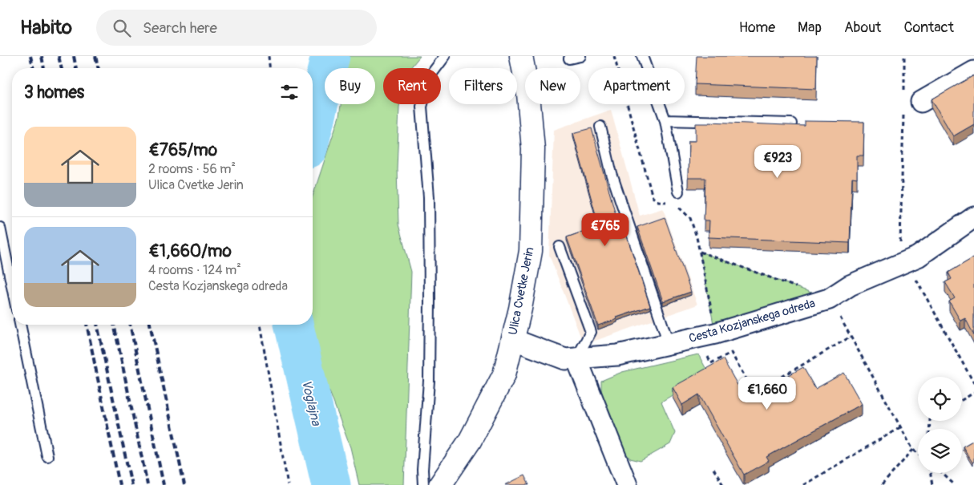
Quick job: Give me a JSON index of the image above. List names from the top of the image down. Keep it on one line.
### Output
{"streets":{"street":["Ulica Cvetke Jerin","Cesta Kozjanskega odreda"]},"crossings":[["Ulica Cvetke Jerin","Cesta Kozjanskega odreda"]],"water":["Voglajna"],"page":{"header":"Habito","search":"Search here","nav":["Home","Map","About","Contact"],"chip":["Buy","Rent","Filters","New","Apartment"],"heading":"3 homes","list":[{"name":"€765/mo","note":"2 rooms · 56 m² · Ulica Cvetke Jerin"},{"name":"€1,660/mo","note":"4 rooms · 124 m² · Cesta Kozjanskega odreda"}],"price":["€923","€765","€1,660"]}}
